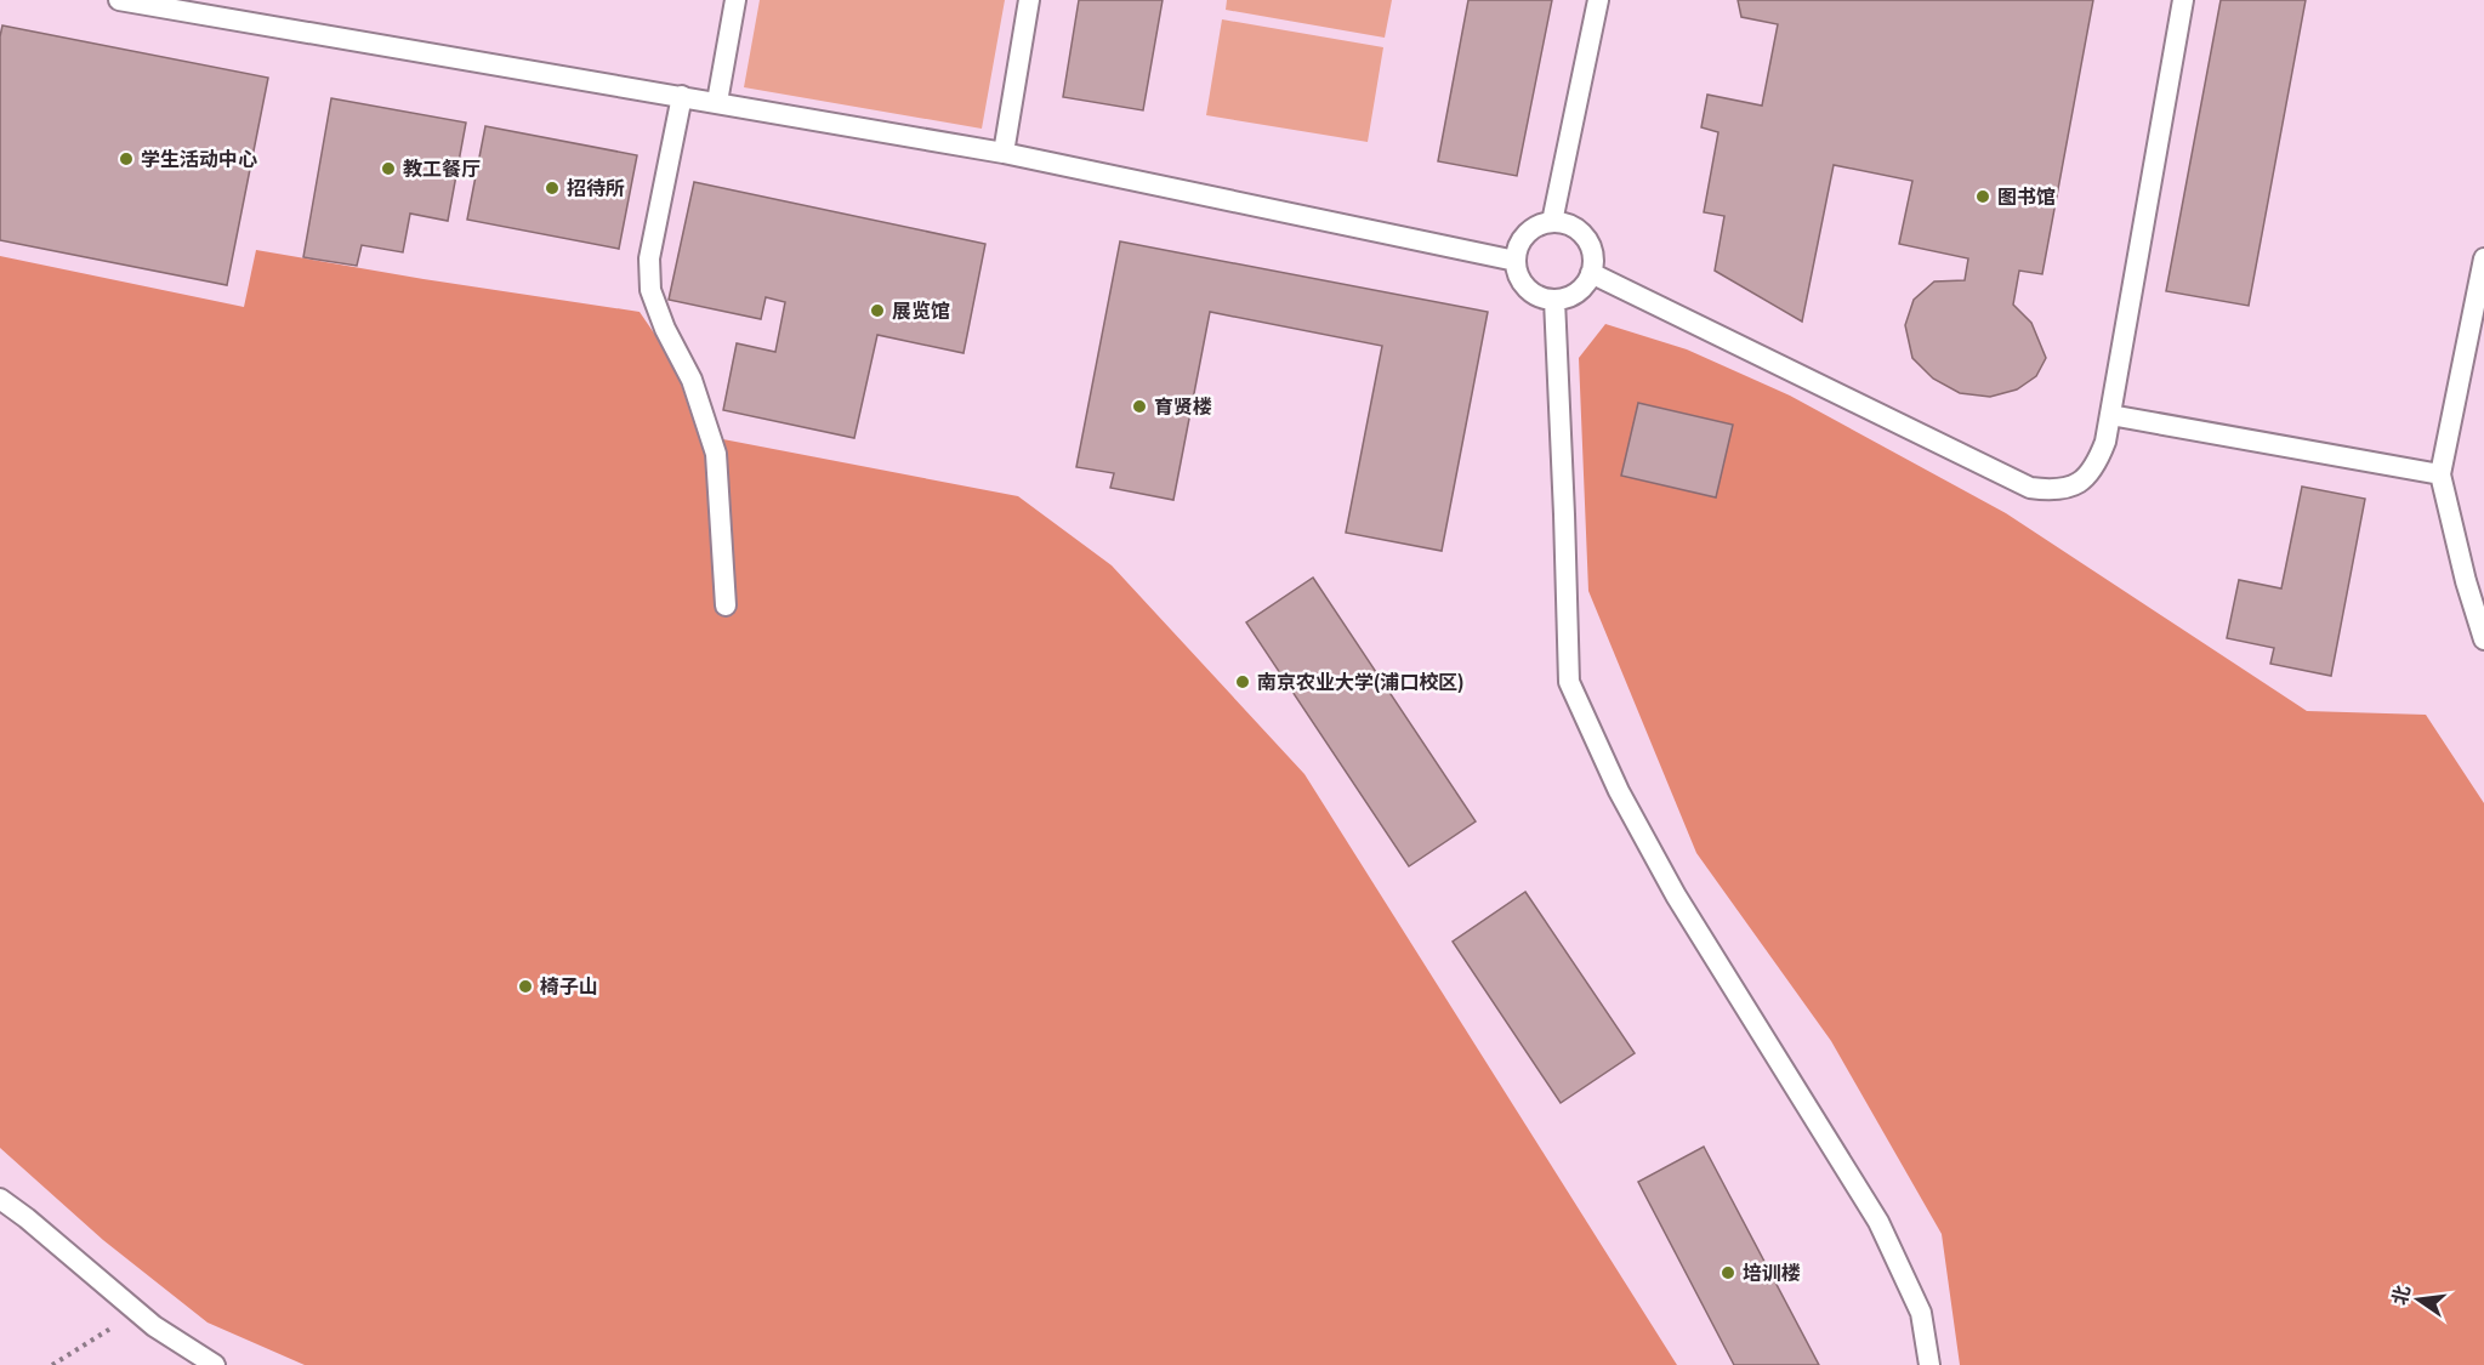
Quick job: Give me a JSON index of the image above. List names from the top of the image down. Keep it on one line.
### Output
{"places":["学生活动中心","教工餐厅","招待所","图书馆","展览馆","育贤楼","南京农业大学(浦口校区)","椅子山","培训楼"],"north":"left"}
